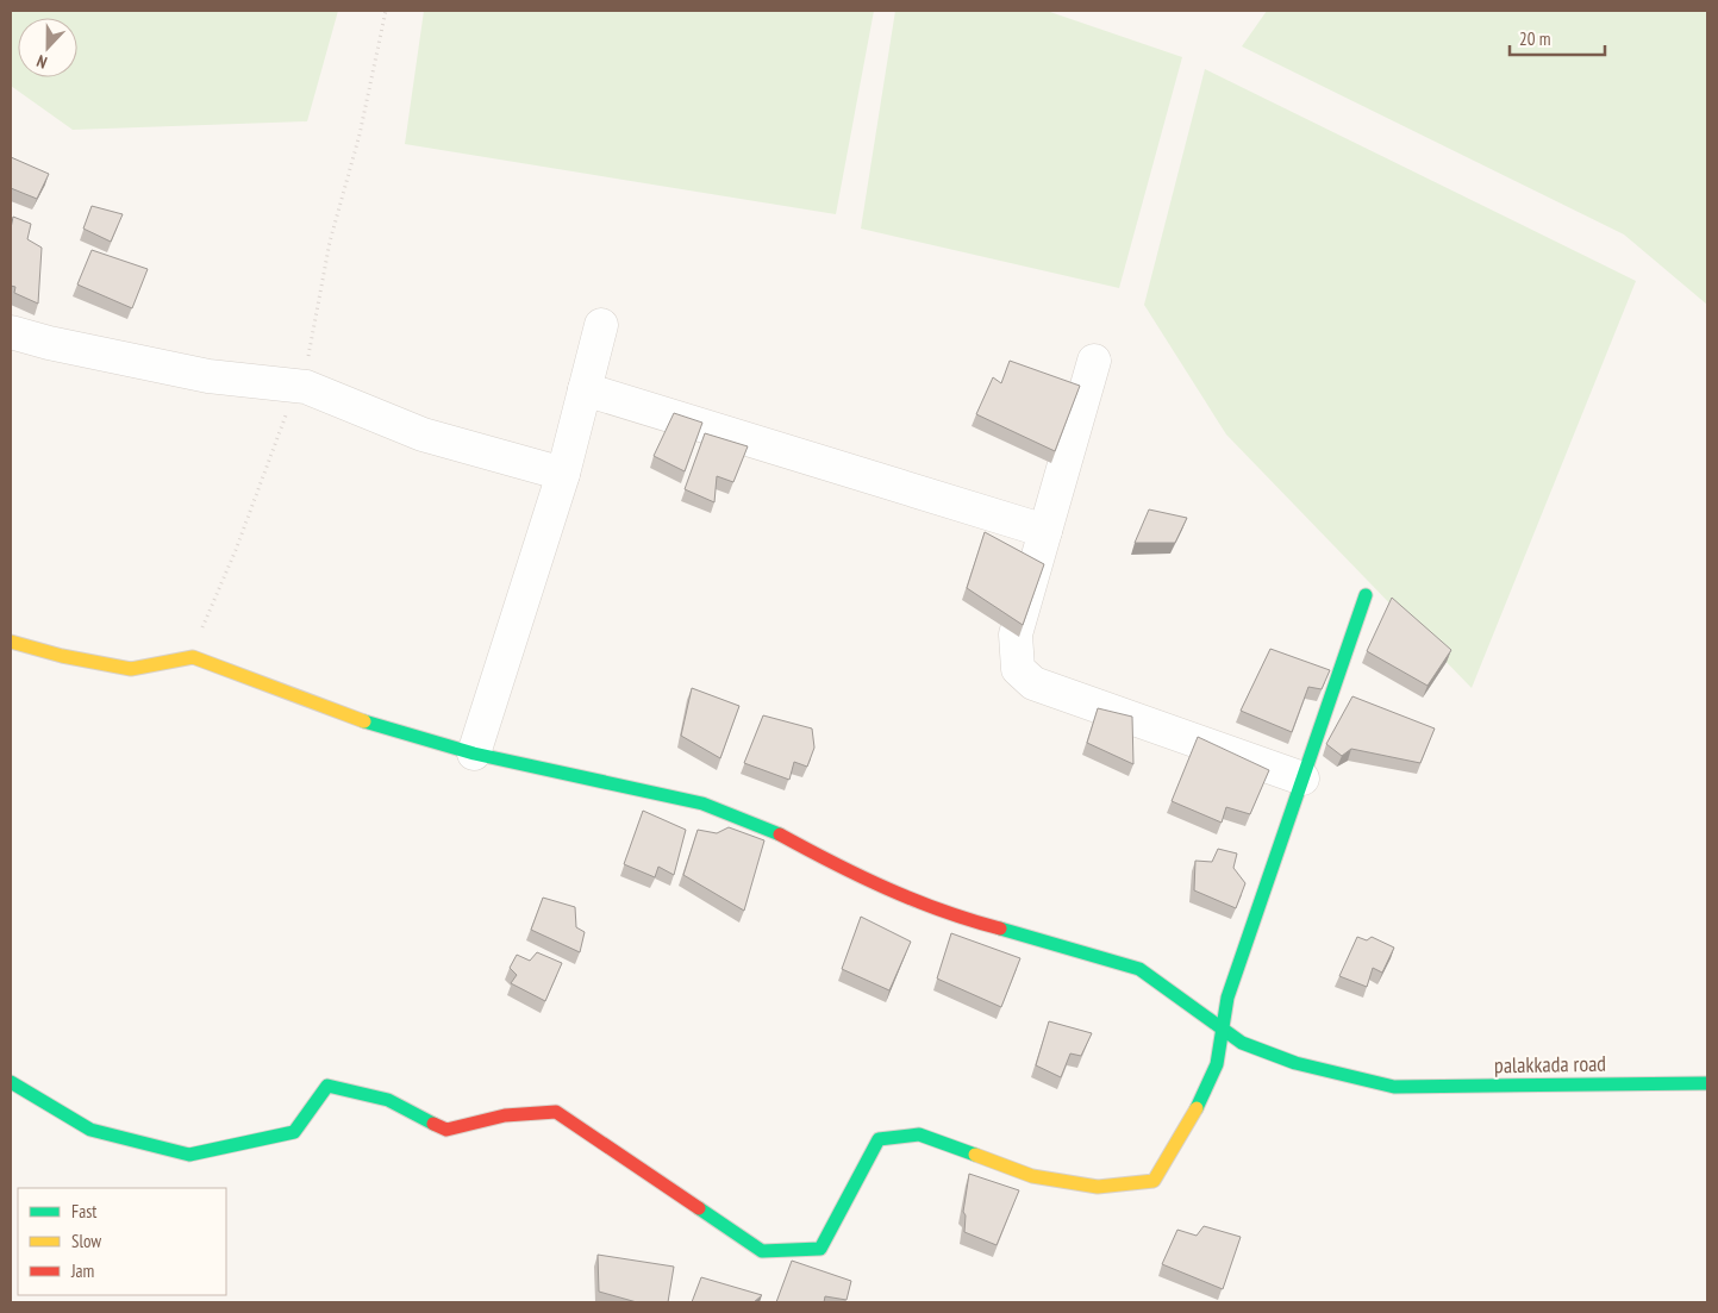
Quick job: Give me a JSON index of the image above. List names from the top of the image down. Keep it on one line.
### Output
{"streets":{"street":["palakkada road"]},"legend":["Fast","Slow","Jam"],"scale_bar":"20 m","north":"bottom"}
